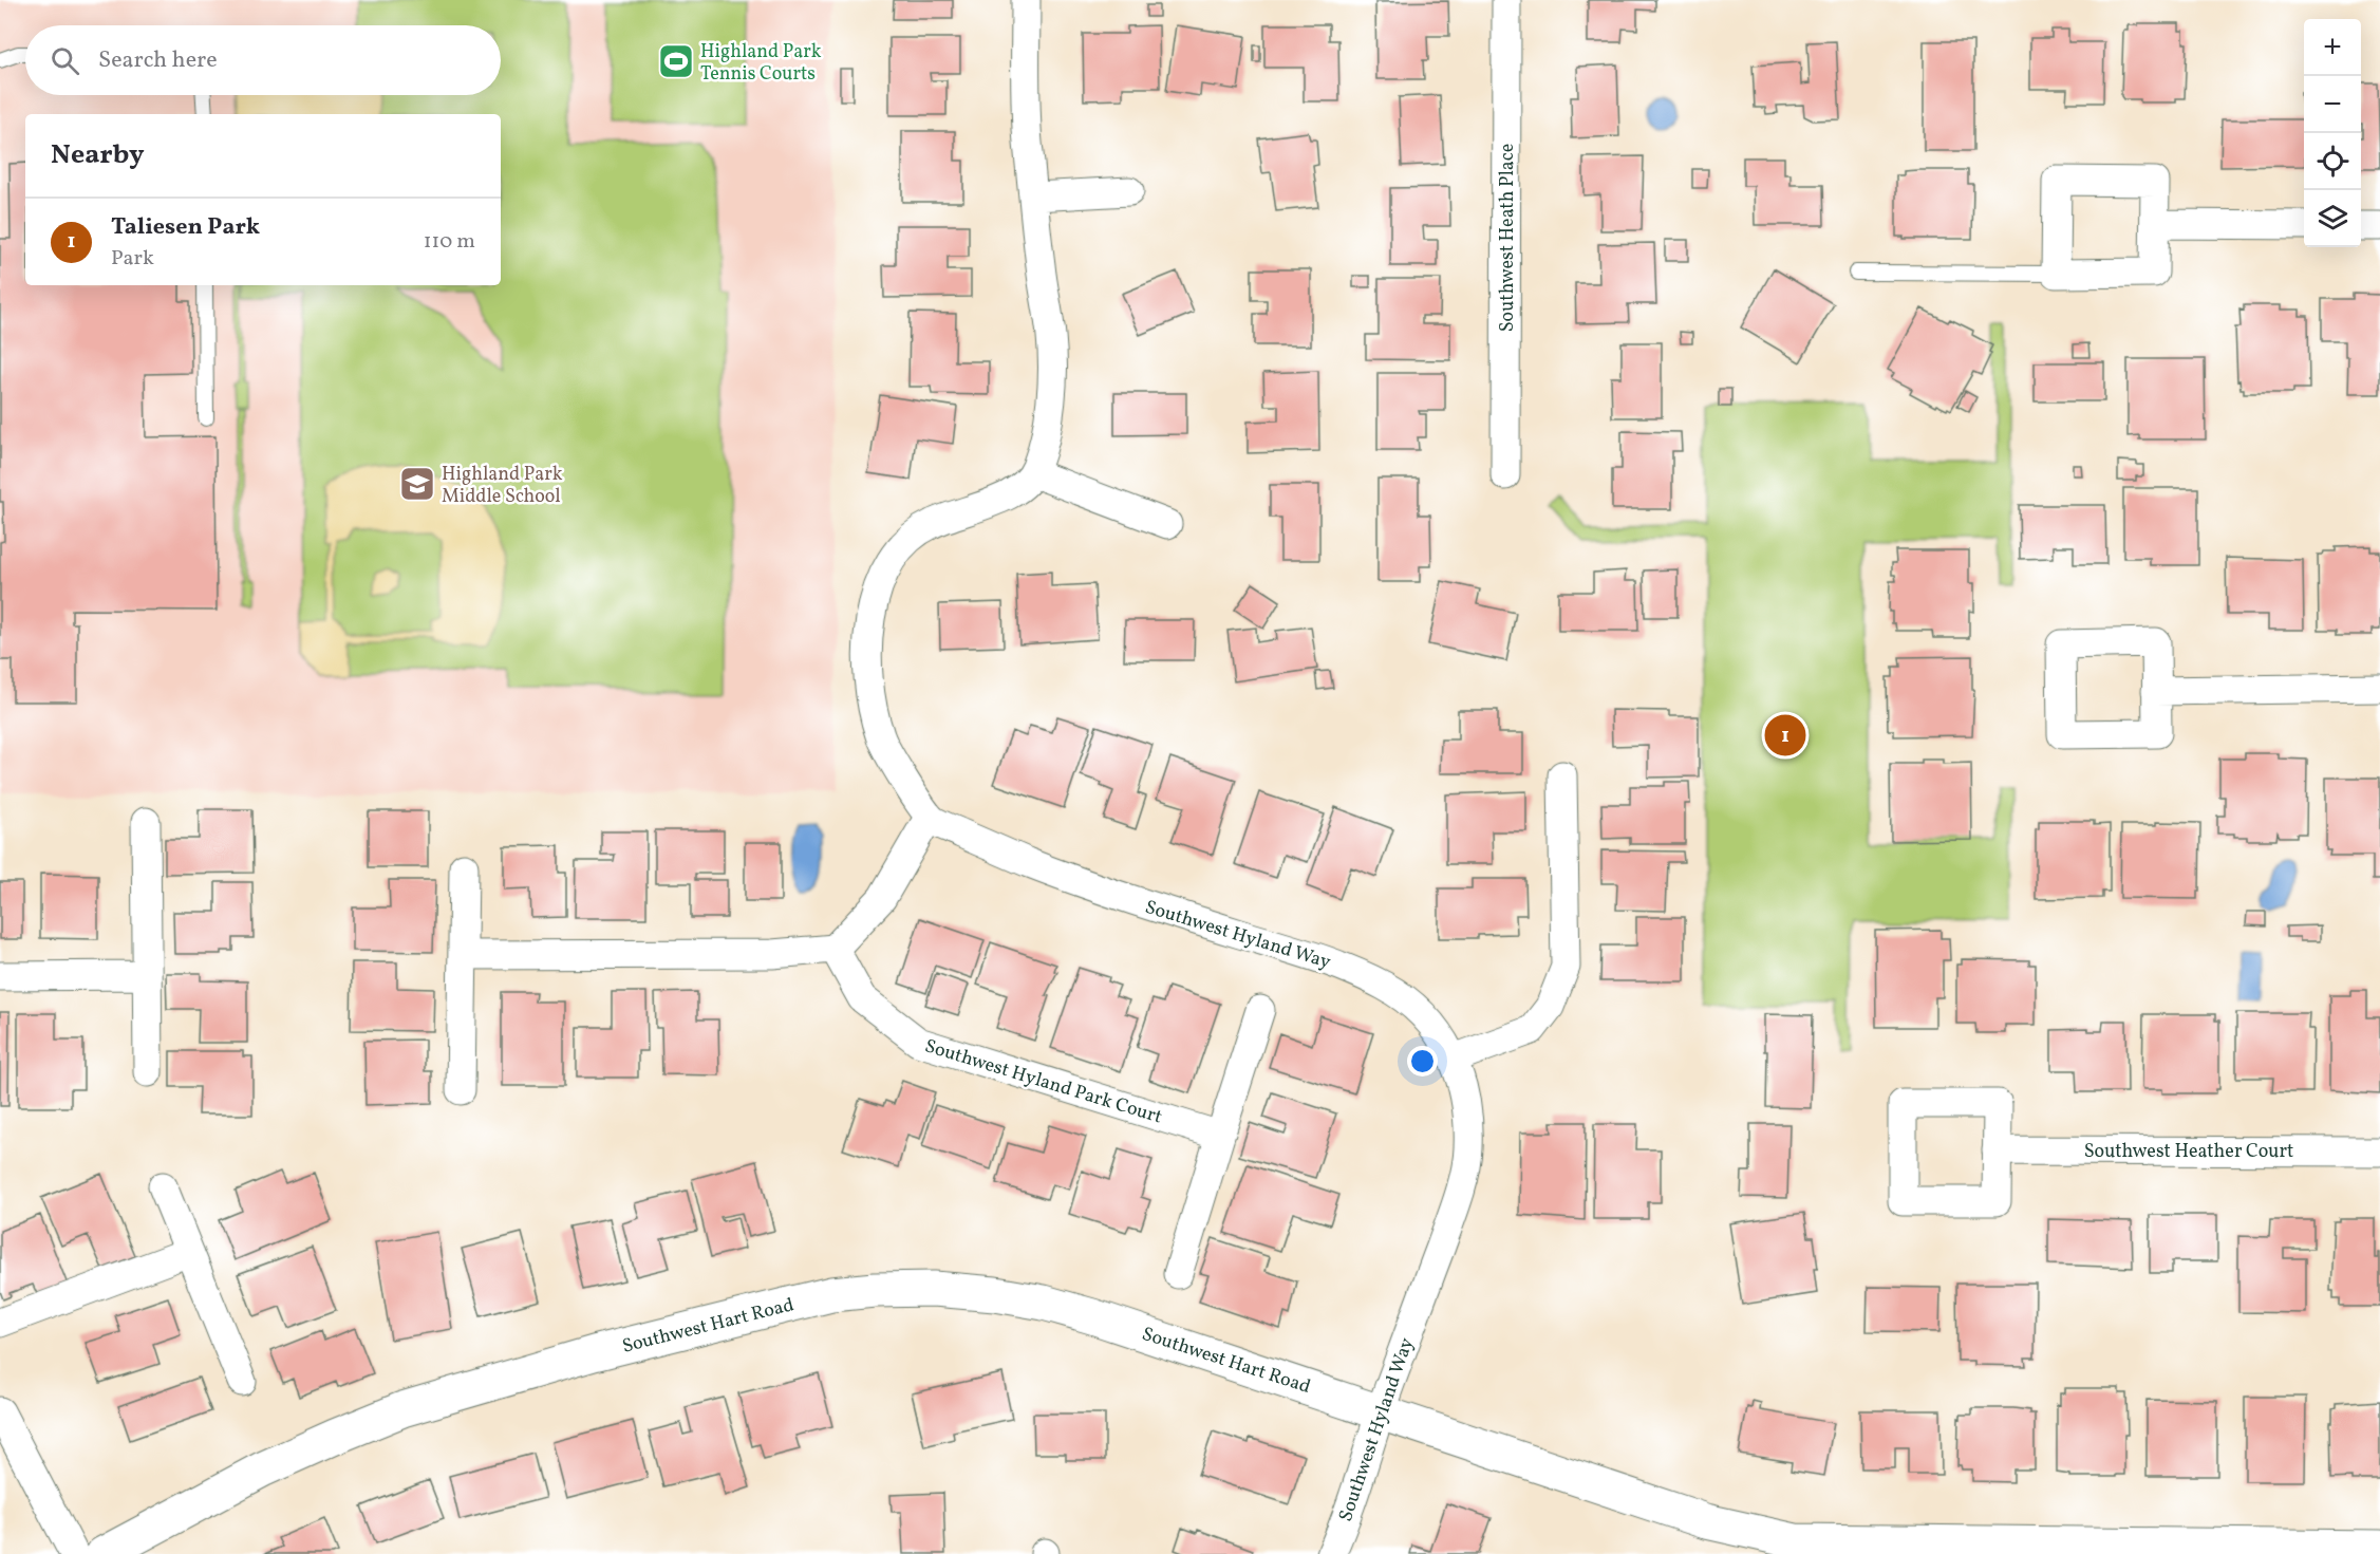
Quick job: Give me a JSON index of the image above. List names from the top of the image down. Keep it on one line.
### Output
{"streets":{"street":["Southwest Heath Place","Southwest Hyland Way","Southwest Hyland Park Court","Southwest Heather Court","Southwest Hart Road"]},"crossings":[["Southwest Hyland Way","Southwest Hart Road"]],"places":{"sports":["Highland Park Tennis Courts"],"school or university":["Highland Park Middle School"]},"page":{"map_buttons":["+","−"],"search":"Search here","heading":"Nearby","list":[{"mark":"1","name":"Taliesen Park","note":"Park","value":"110 m"}],"pins":"1"}}
